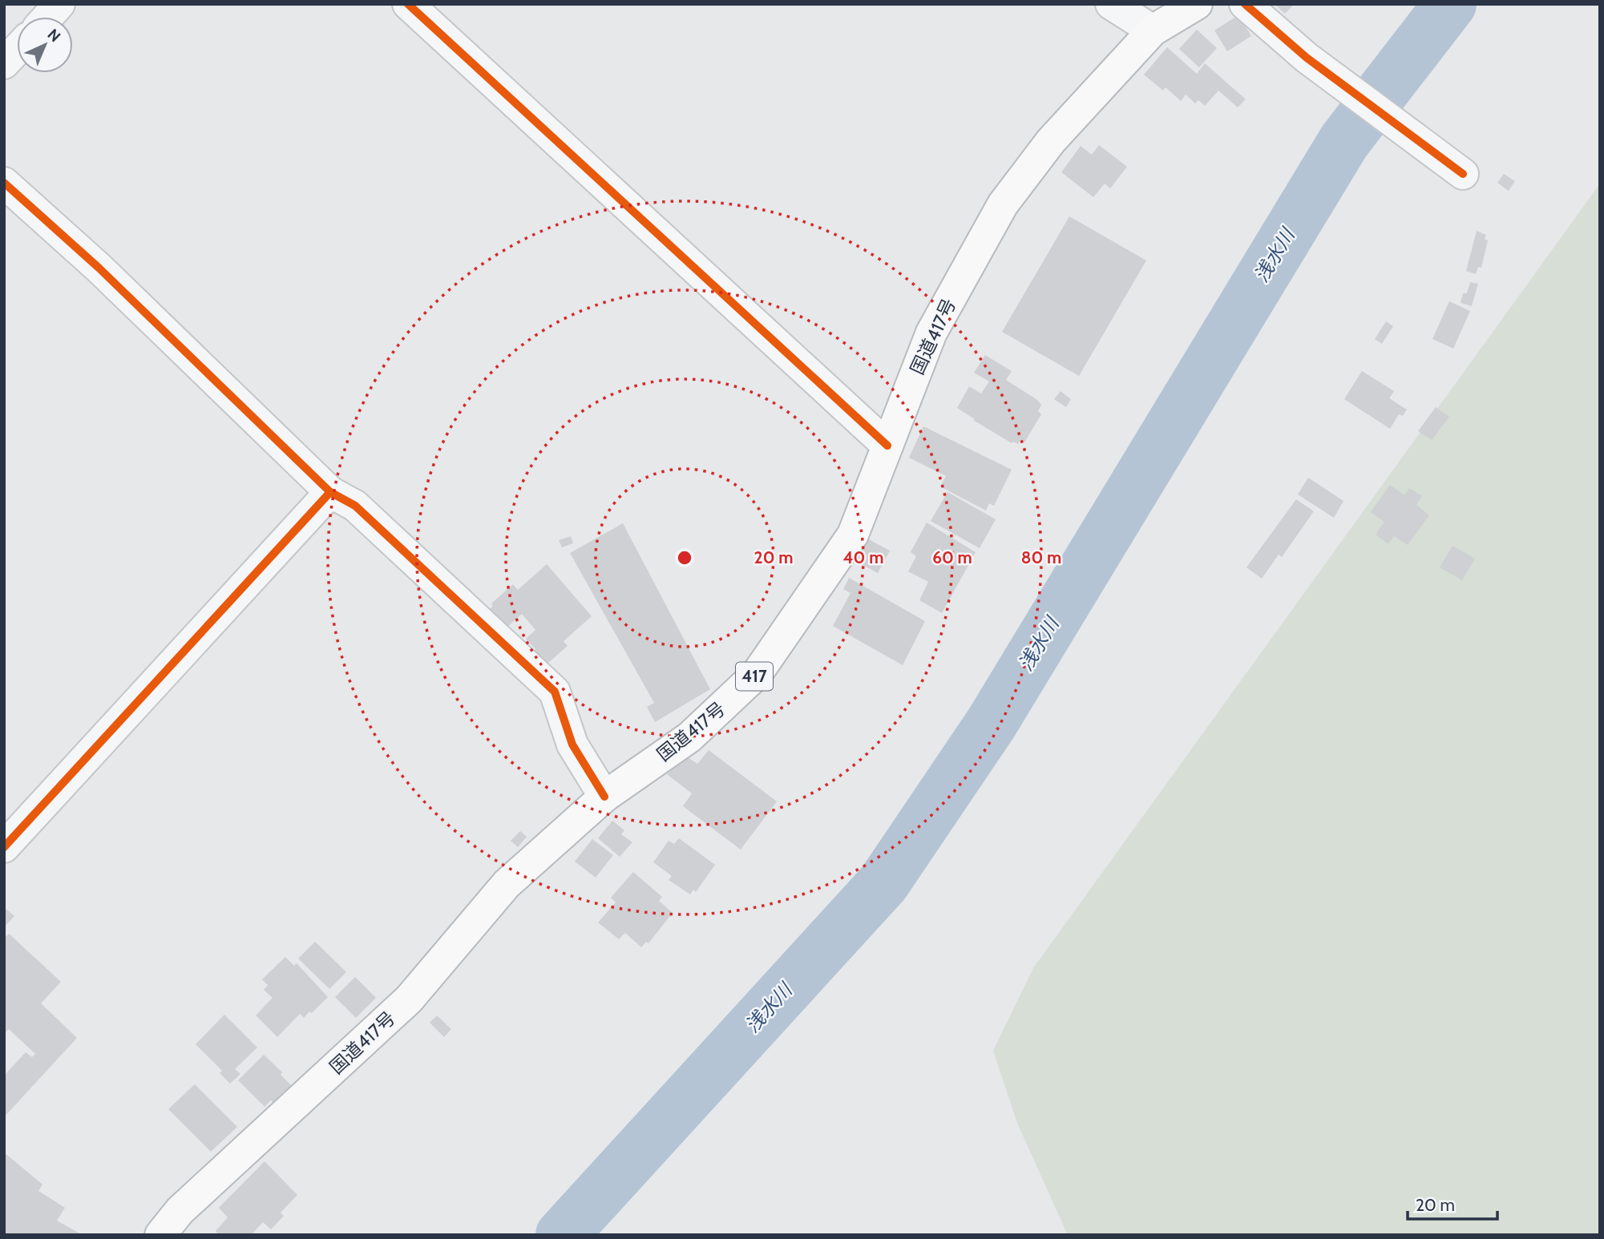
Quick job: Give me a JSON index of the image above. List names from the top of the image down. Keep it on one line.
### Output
{"streets":{"highway":["国道417号","417"]},"water":["浅水川"],"scale_bar":"20 m","north":"top right","rings":["20 m","40 m","60 m","80 m"]}
